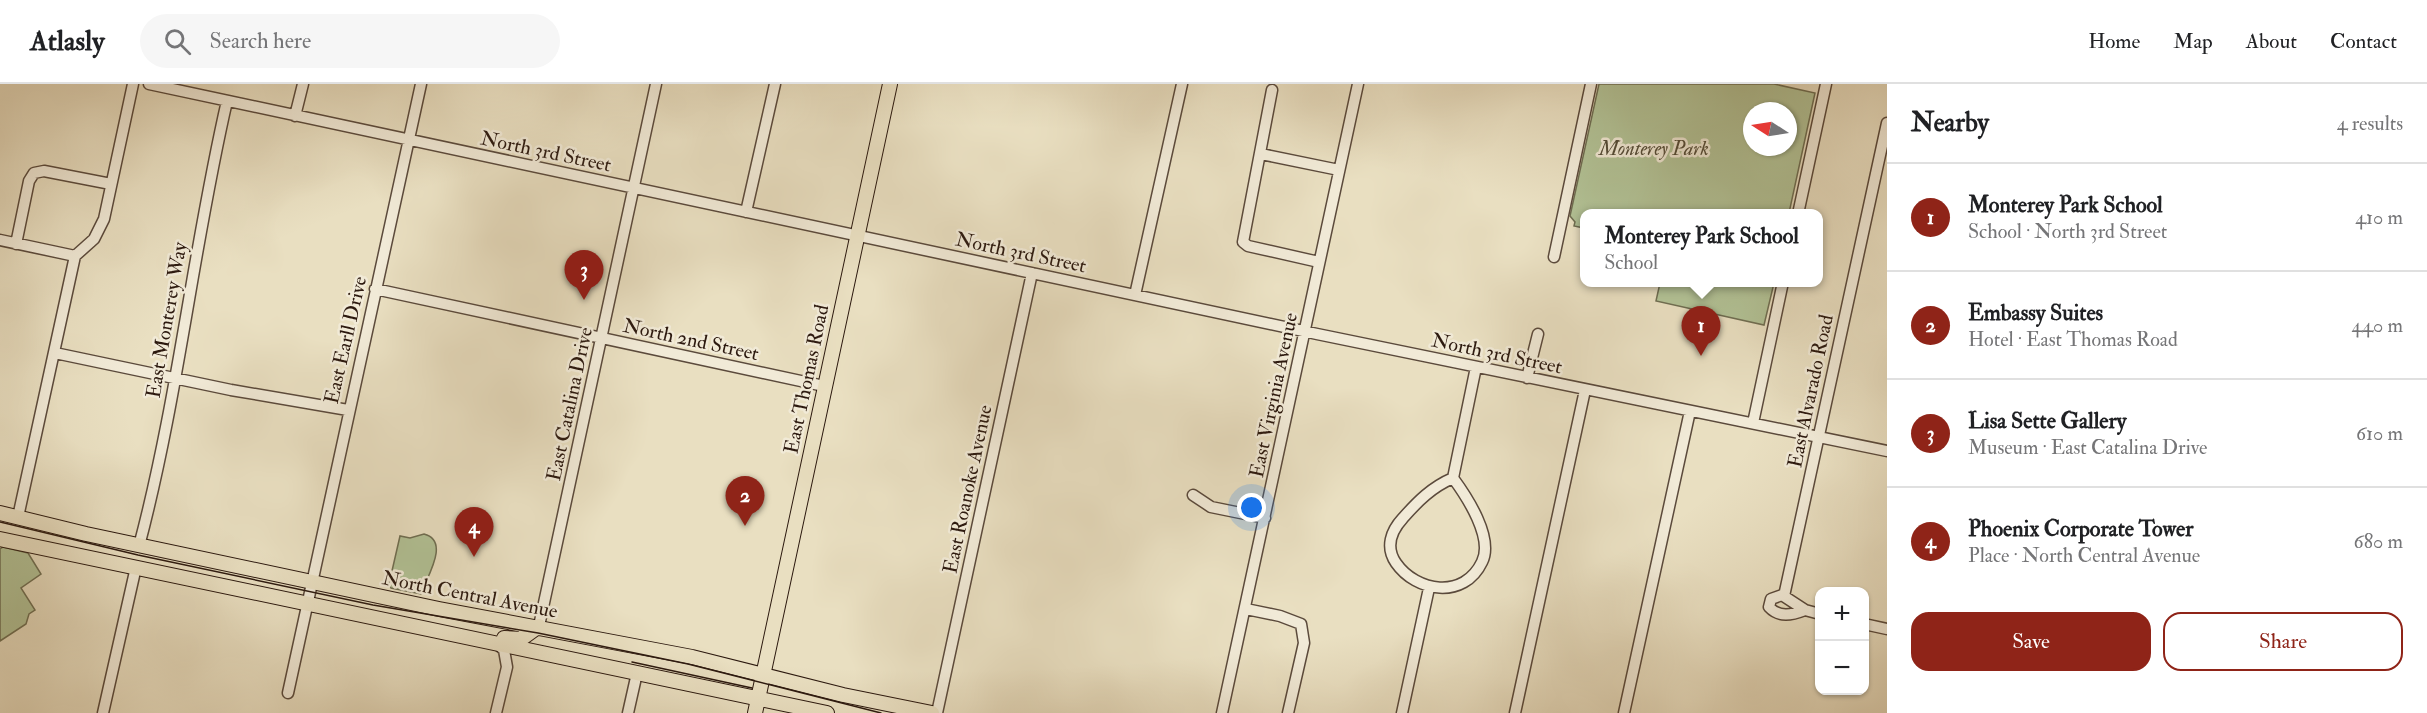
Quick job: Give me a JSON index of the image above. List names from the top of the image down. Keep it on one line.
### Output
{"streets":{"main road":["East Thomas Road","North Central Avenue"],"street":["North 3rd Street","East Monterey Way","North 2nd Street","East Earll Drive","East Alvarado Road","East Virginia Avenue","East Catalina Drive","East Roanoke Avenue"]},"crossings":[["North 3rd Street","East Monterey Way"],["North 3rd Street","East Earll Drive"],["North 3rd Street","East Thomas Road"],["North 3rd Street","East Alvarado Road"],["North 3rd Street","East Virginia Avenue"],["North 3rd Street","East Catalina Drive"],["North 3rd Street","East Roanoke Avenue"],["East Monterey Way","North Central Avenue"],["North 2nd Street","East Earll Drive"],["North 2nd Street","East Thomas Road"],["North 2nd Street","East Catalina Drive"],["East Earll Drive","North Central Avenue"],["East Thomas Road","North Central Avenue"],["East Catalina Drive","North Central Avenue"]],"parks":["Monterey Park"],"north":"left","page":{"header":"Atlasly","search":"Search here","nav":["Home","Map","About","Contact"],"heading":["Nearby","4 results"],"list":[{"mark":"1","name":"Monterey Park School","note":"School · North 3rd Street","value":"410 m"},{"mark":"2","name":"Embassy Suites","note":"Hotel · East Thomas Road","value":"440 m"},{"mark":"3","name":"Lisa Sette Gallery","note":"Museum · East Catalina Drive","value":"610 m"},{"mark":"4","name":"Phoenix Corporate Tower","note":"Place · North Central Avenue","value":"680 m"}],"popup":["Monterey Park School","School"],"pins":["3","1","2","4"],"map_buttons":["+","−"],"buttons":["Save","Share"]}}
